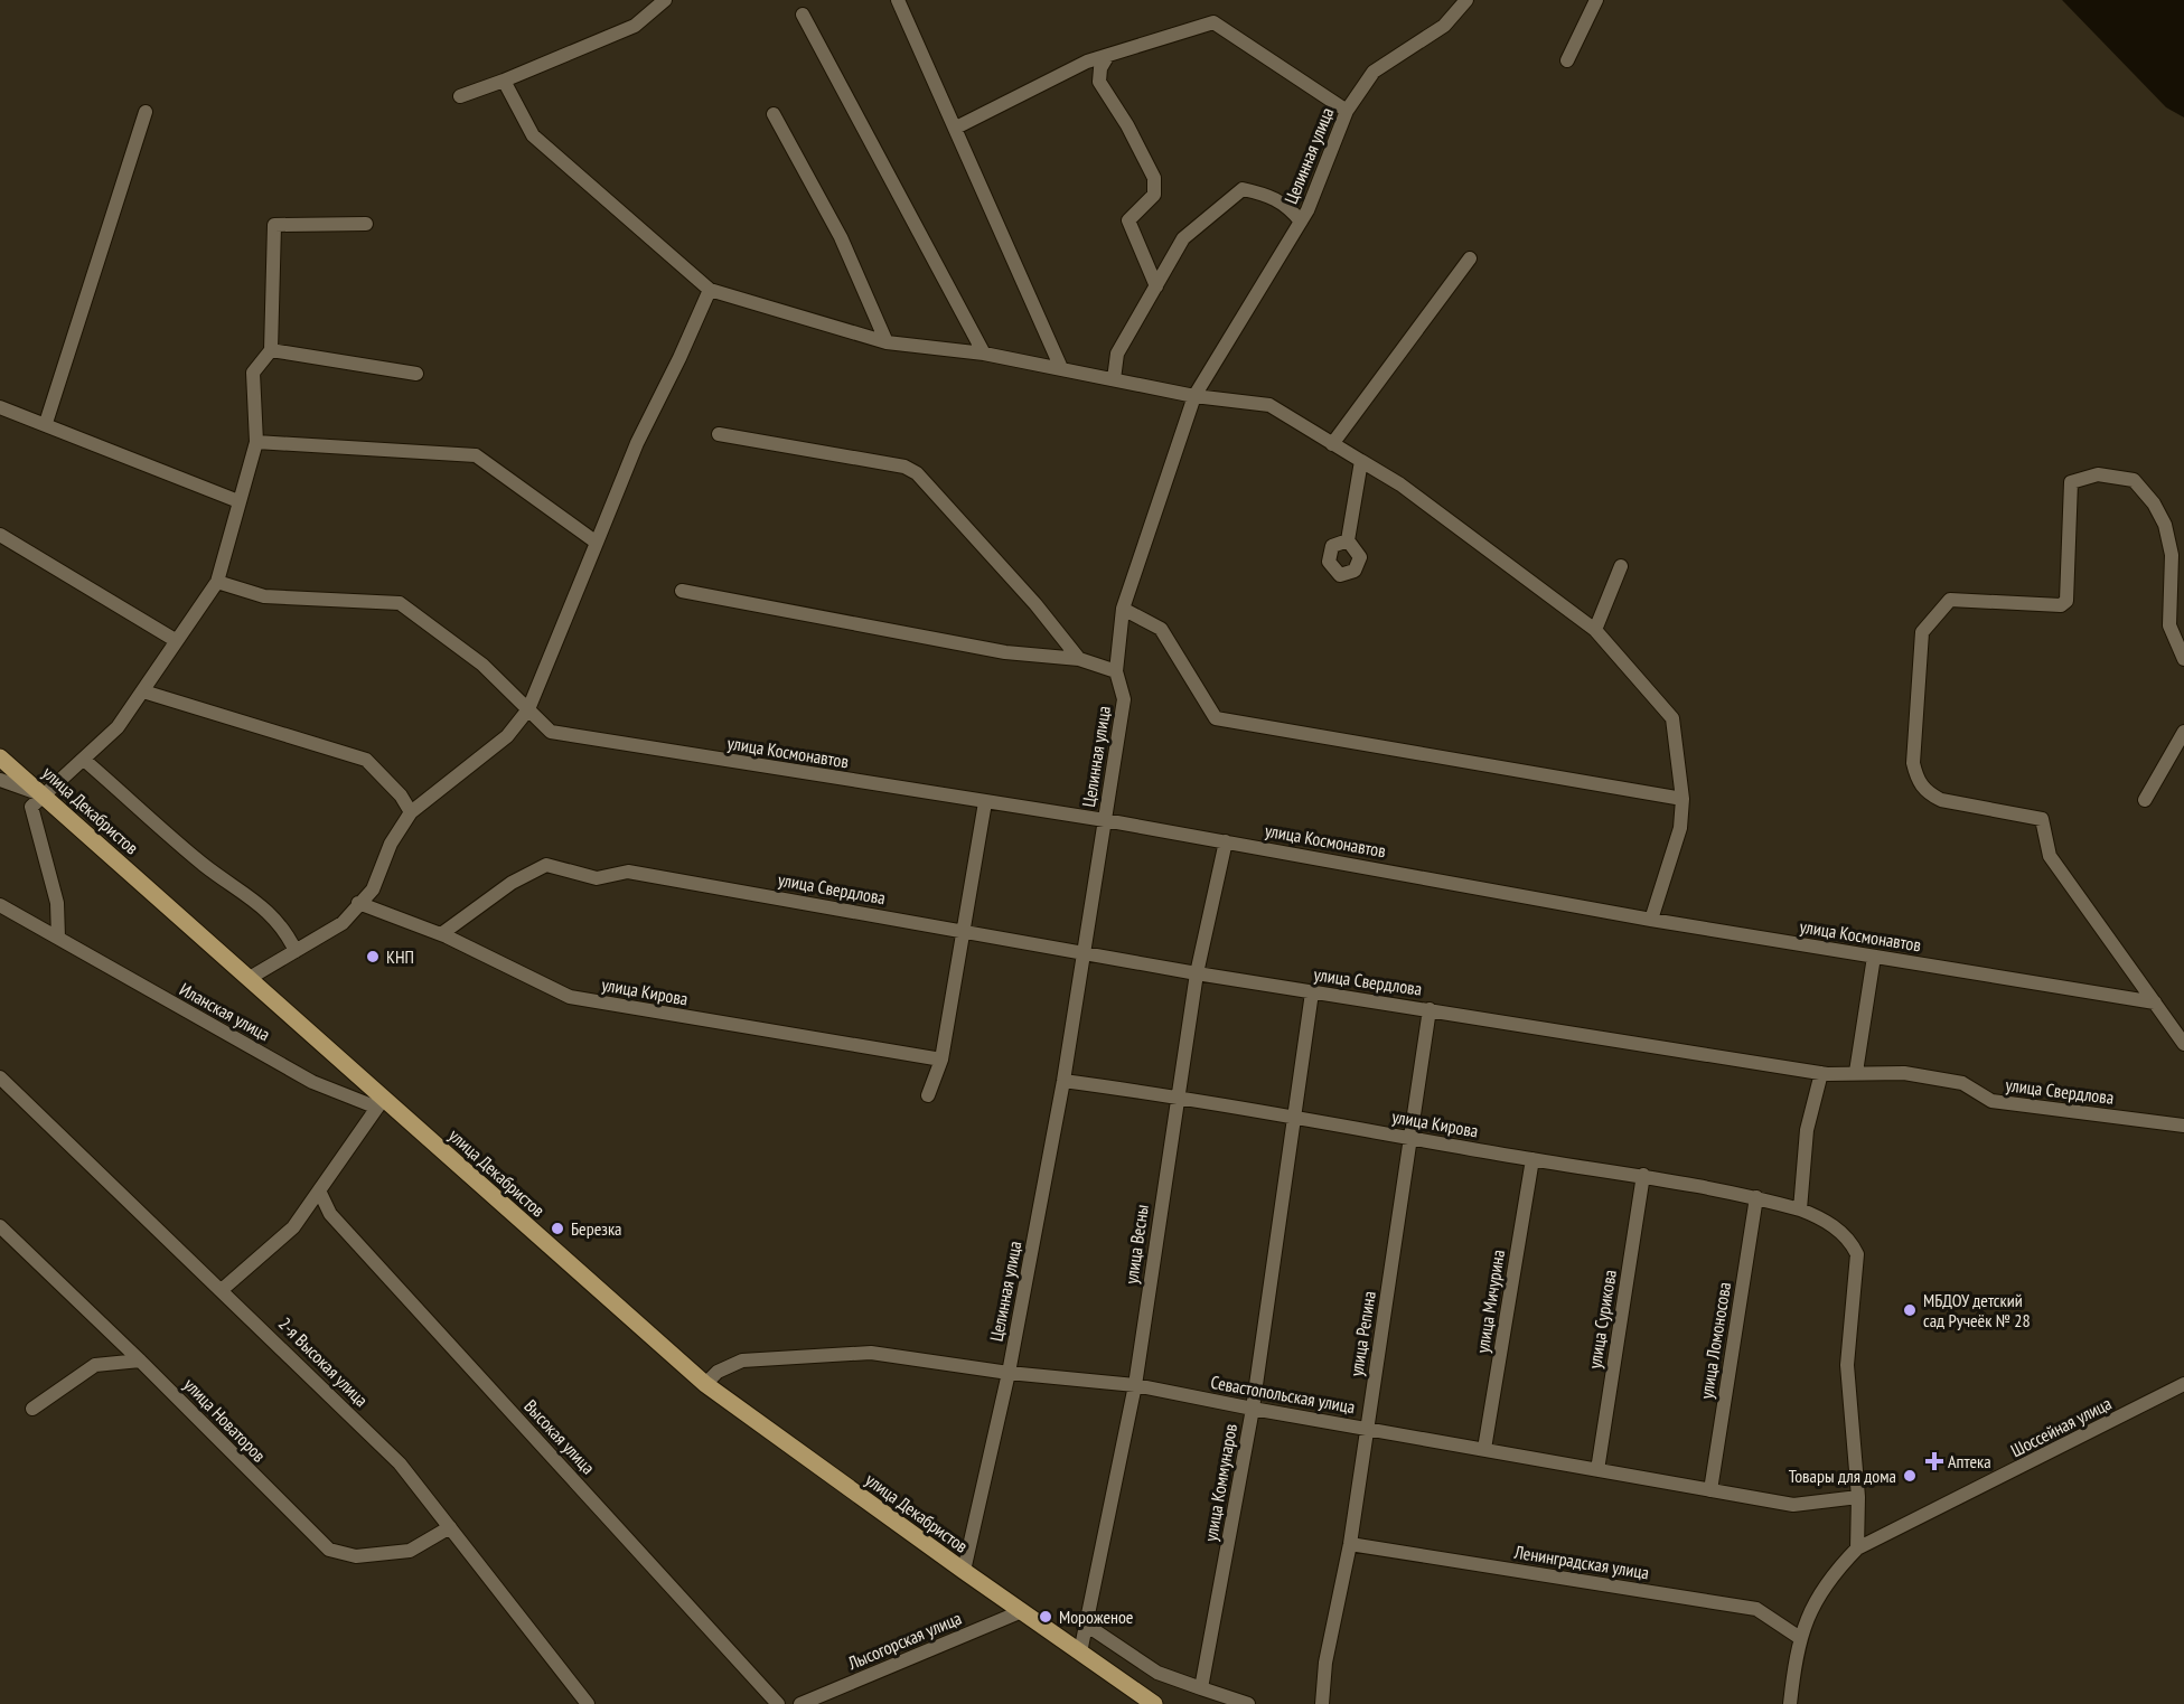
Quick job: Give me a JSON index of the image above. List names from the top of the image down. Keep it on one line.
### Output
{"streets":{"main road":["улица Декабристов"],"street":["Целинная улица","улица Космонавтов","улица Свердлова","улица Кирова","Иланская улица","улица Весны","улица Мичурина","улица Сурикова","улица Репина","улица Ломоносова","2-я Высокая улица","Севастопольская улица","улица Новаторов","Шоссейная улица","Высокая улица","улица Коммунаров","Ленинградская улица","Лысогорская улица"]},"crossings":[["Целинная улица","улица Космонавтов"],["Целинная улица","улица Декабристов"],["Целинная улица","улица Свердлова"],["Целинная улица","улица Кирова"],["Целинная улица","Севастопольская улица"],["улица Космонавтов","улица Весны"],["улица Декабристов","Иланская улица"],["улица Декабристов","улица Весны"],["улица Декабристов","Севастопольская улица"],["улица Декабристов","Лысогорская улица"],["улица Свердлова","улица Кирова"],["улица Свердлова","улица Весны"],["улица Свердлова","улица Репина"],["улица Свердлова","улица Коммунаров"],["улица Кирова","улица Весны"],["улица Кирова","улица Мичурина"],["улица Кирова","улица Сурикова"],["улица Кирова","улица Репина"],["улица Кирова","улица Ломоносова"],["улица Кирова","Севастопольская улица"],["улица Кирова","Шоссейная улица"],["улица Кирова","улица Коммунаров"],["улица Весны","Севастопольская улица"],["улица Мичурина","Севастопольская улица"],["улица Сурикова","Севастопольская улица"],["улица Репина","Севастопольская улица"],["улица Репина","Ленинградская улица"],["улица Ломоносова","Севастопольская улица"],["2-я Высокая улица","улица Новаторов"],["Севастопольская улица","улица Коммунаров"],["Шоссейная улица","Ленинградская улица"]],"places":{"other":["КНП","Березка","МБДОУ детский сад Ручеёк № 28","Товары для дома","Мороженое"],"health":["Аптека"]}}
